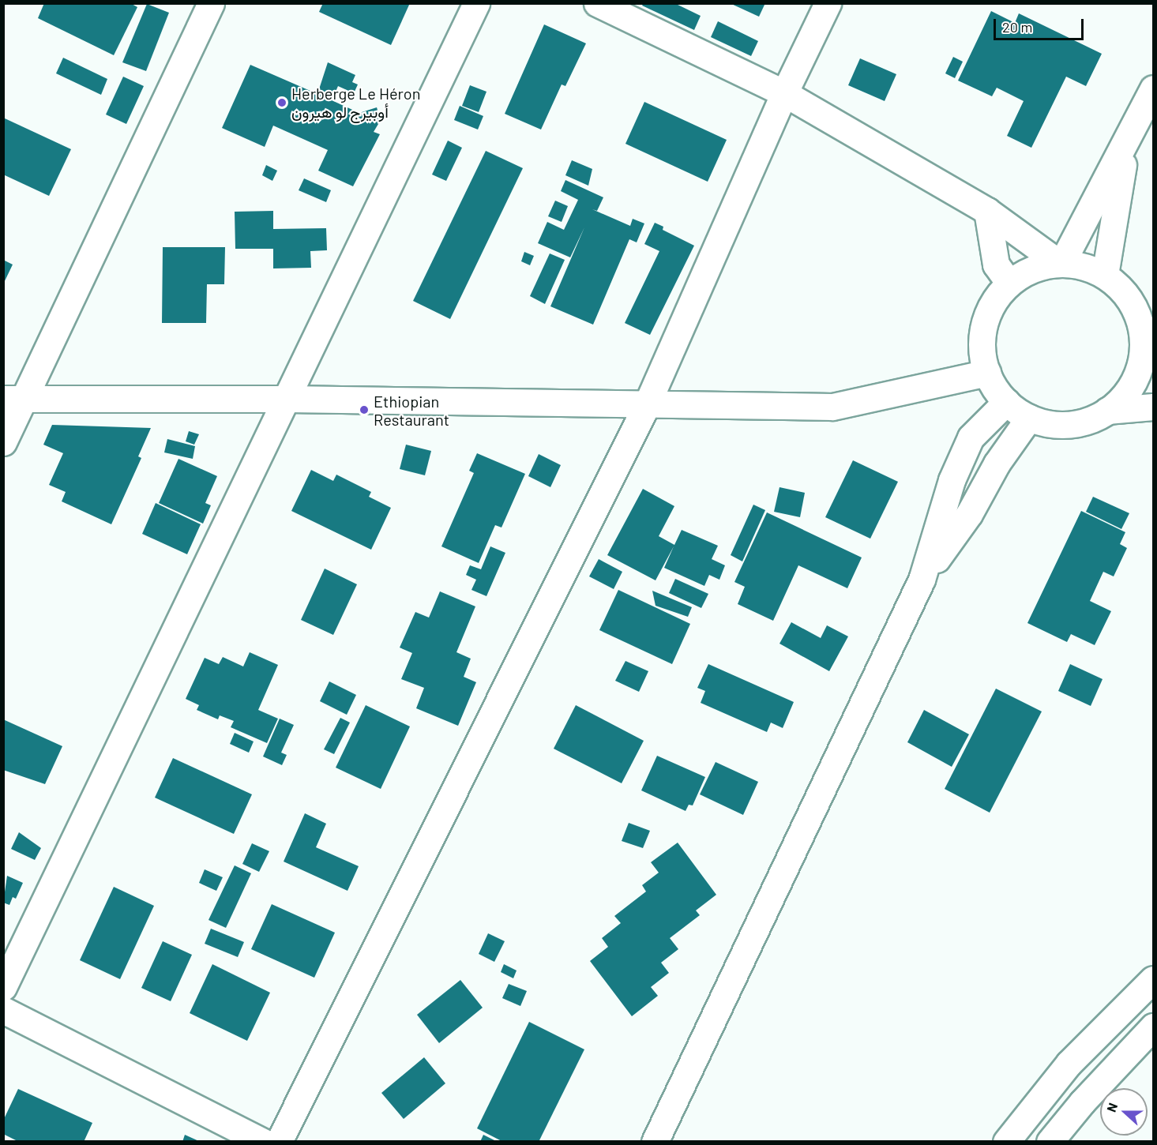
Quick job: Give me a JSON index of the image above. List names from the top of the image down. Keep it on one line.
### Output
{"places":["Herberge Le Héron أوبيرج لو هيرون","Ethiopian Restaurant"],"scale_bar":"20 m","north":"left"}
